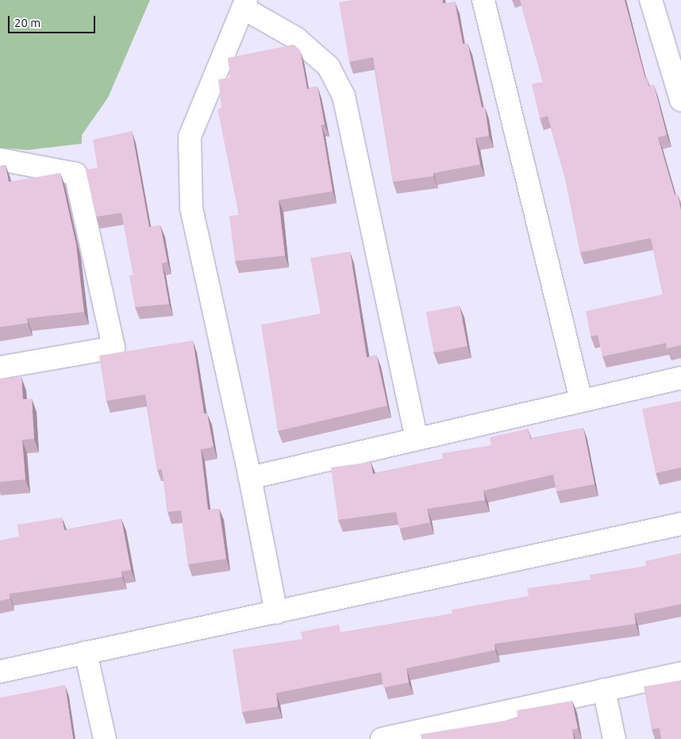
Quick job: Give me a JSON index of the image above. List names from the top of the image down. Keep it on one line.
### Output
{"scale_bar":"20 m"}
